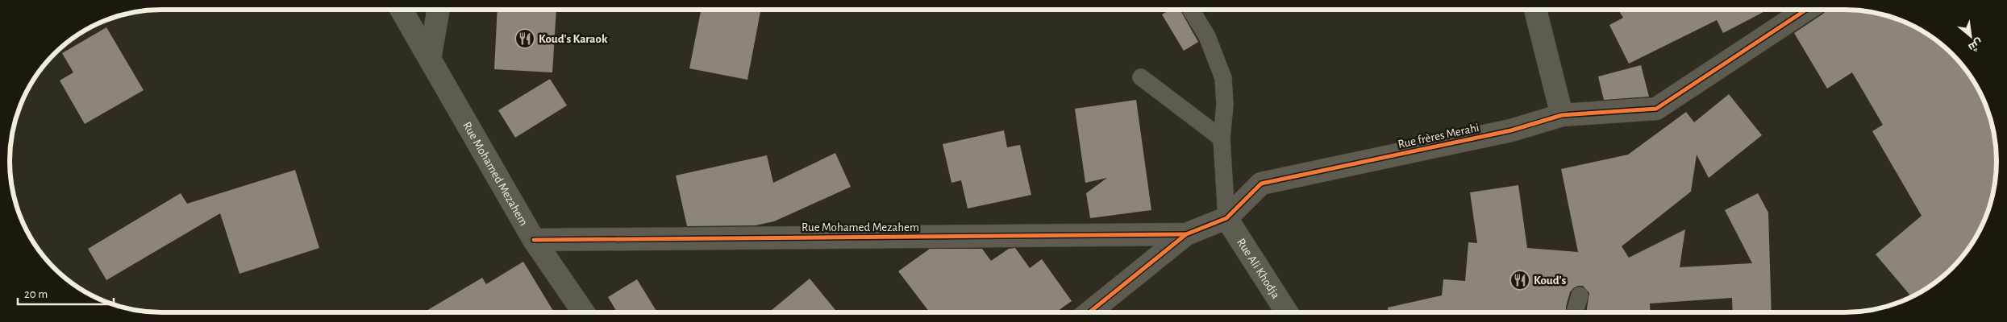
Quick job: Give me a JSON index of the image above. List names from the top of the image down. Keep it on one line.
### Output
{"streets":{"street":["Rue frères Merahi","Rue Mohamed Mezahem","Rue Ali Khodja"]},"crossings":[["Rue frères Merahi","Rue Mohamed Mezahem"],["Rue frères Merahi","Rue Ali Khodja"]],"places":{"restaurant":["Koud's Karaok","Koud's"]},"scale_bar":"20 m","north":"bottom right"}
